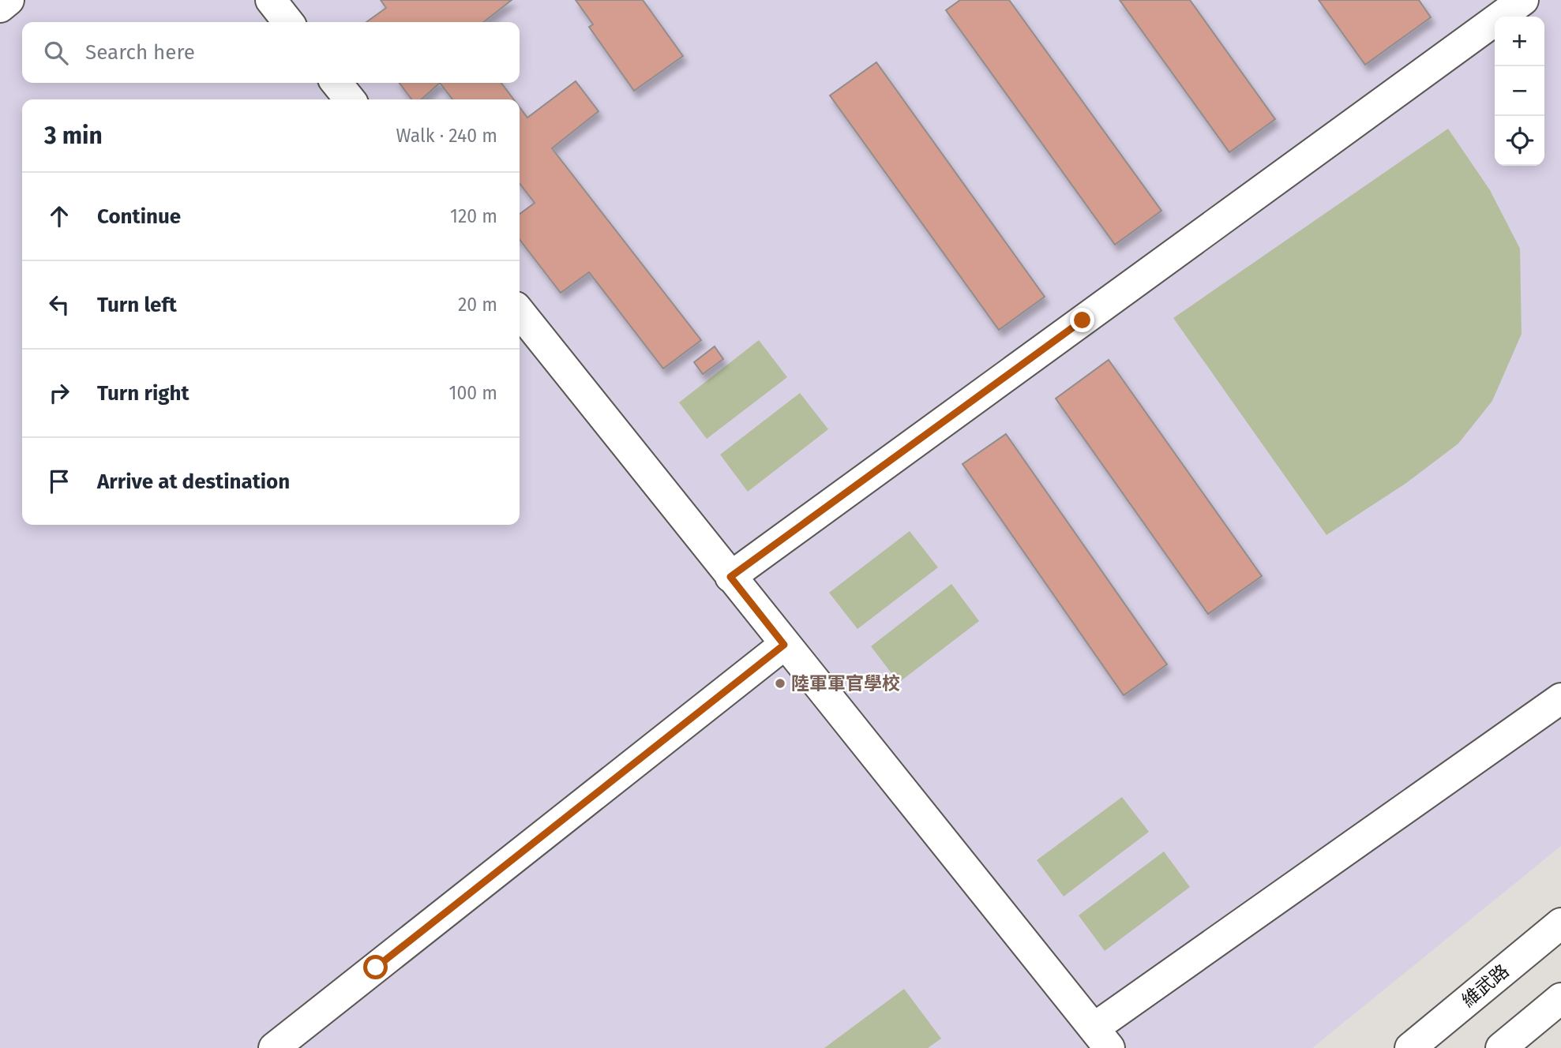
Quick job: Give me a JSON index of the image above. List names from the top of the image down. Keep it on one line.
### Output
{"streets":{"street":["維武路"]},"places":["陸軍軍官學校"],"page":{"map_buttons":["+","−"],"search":"Search here","heading":["3 min","Walk · 240 m"],"list":[["Continue","120 m"],["Turn left","20 m"],["Turn right","100 m"],"Arrive at destination"]}}
